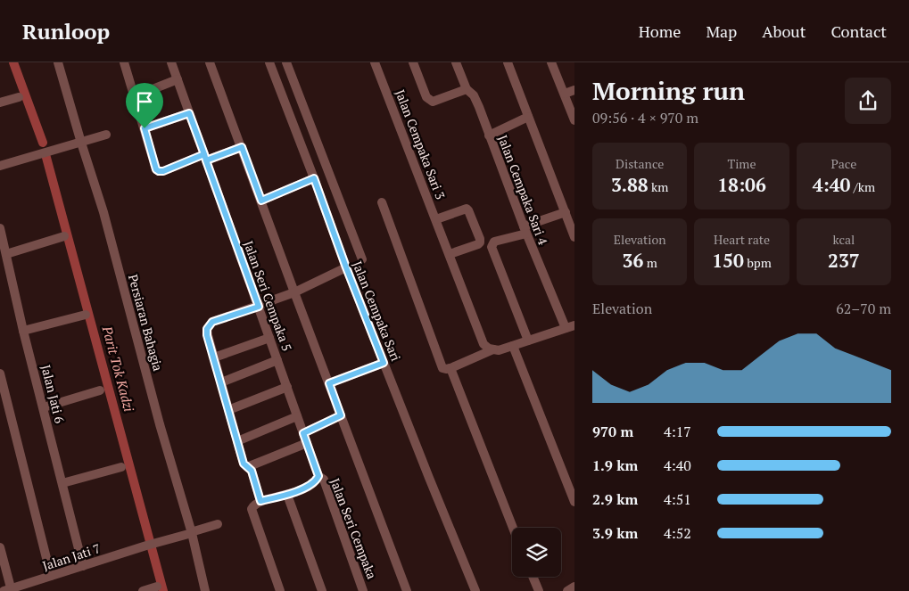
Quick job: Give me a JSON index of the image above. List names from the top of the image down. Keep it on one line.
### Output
{"streets":{"street":["Jalan Cempaka Sari 3","Jalan Cempaka Sari 4","Jalan Seri Cempaka 5","Jalan Cempaka Sari","Persiaran Bahagia","Jalan Jati 6","Jalan Seri Cempaka","Jalan Jati 7"]},"crossings":[["Jalan Seri Cempaka 5","Jalan Seri Cempaka"],["Persiaran Bahagia","Jalan Jati 7"],["Jalan Jati 6","Jalan Jati 7"]],"water":["Parit Tok Kadzi"],"page":{"header":"Runloop","nav":["Home","Map","About","Contact"],"heading":["Morning run","09:56 · 4 × 970 m"],"stats":[["Distance","3.88 km"],["Time","18:06"],["Pace","4:40 /km"],["Elevation","36 m"],["Heart rate","150 bpm"],["kcal","237"]],"chart":["Elevation","62–70 m"],"list":[{"name":"970 m","note":"4:17"},{"name":"1.9 km","note":"4:40"},{"name":"2.9 km","note":"4:51"},{"name":"3.9 km","note":"4:52"}]}}
